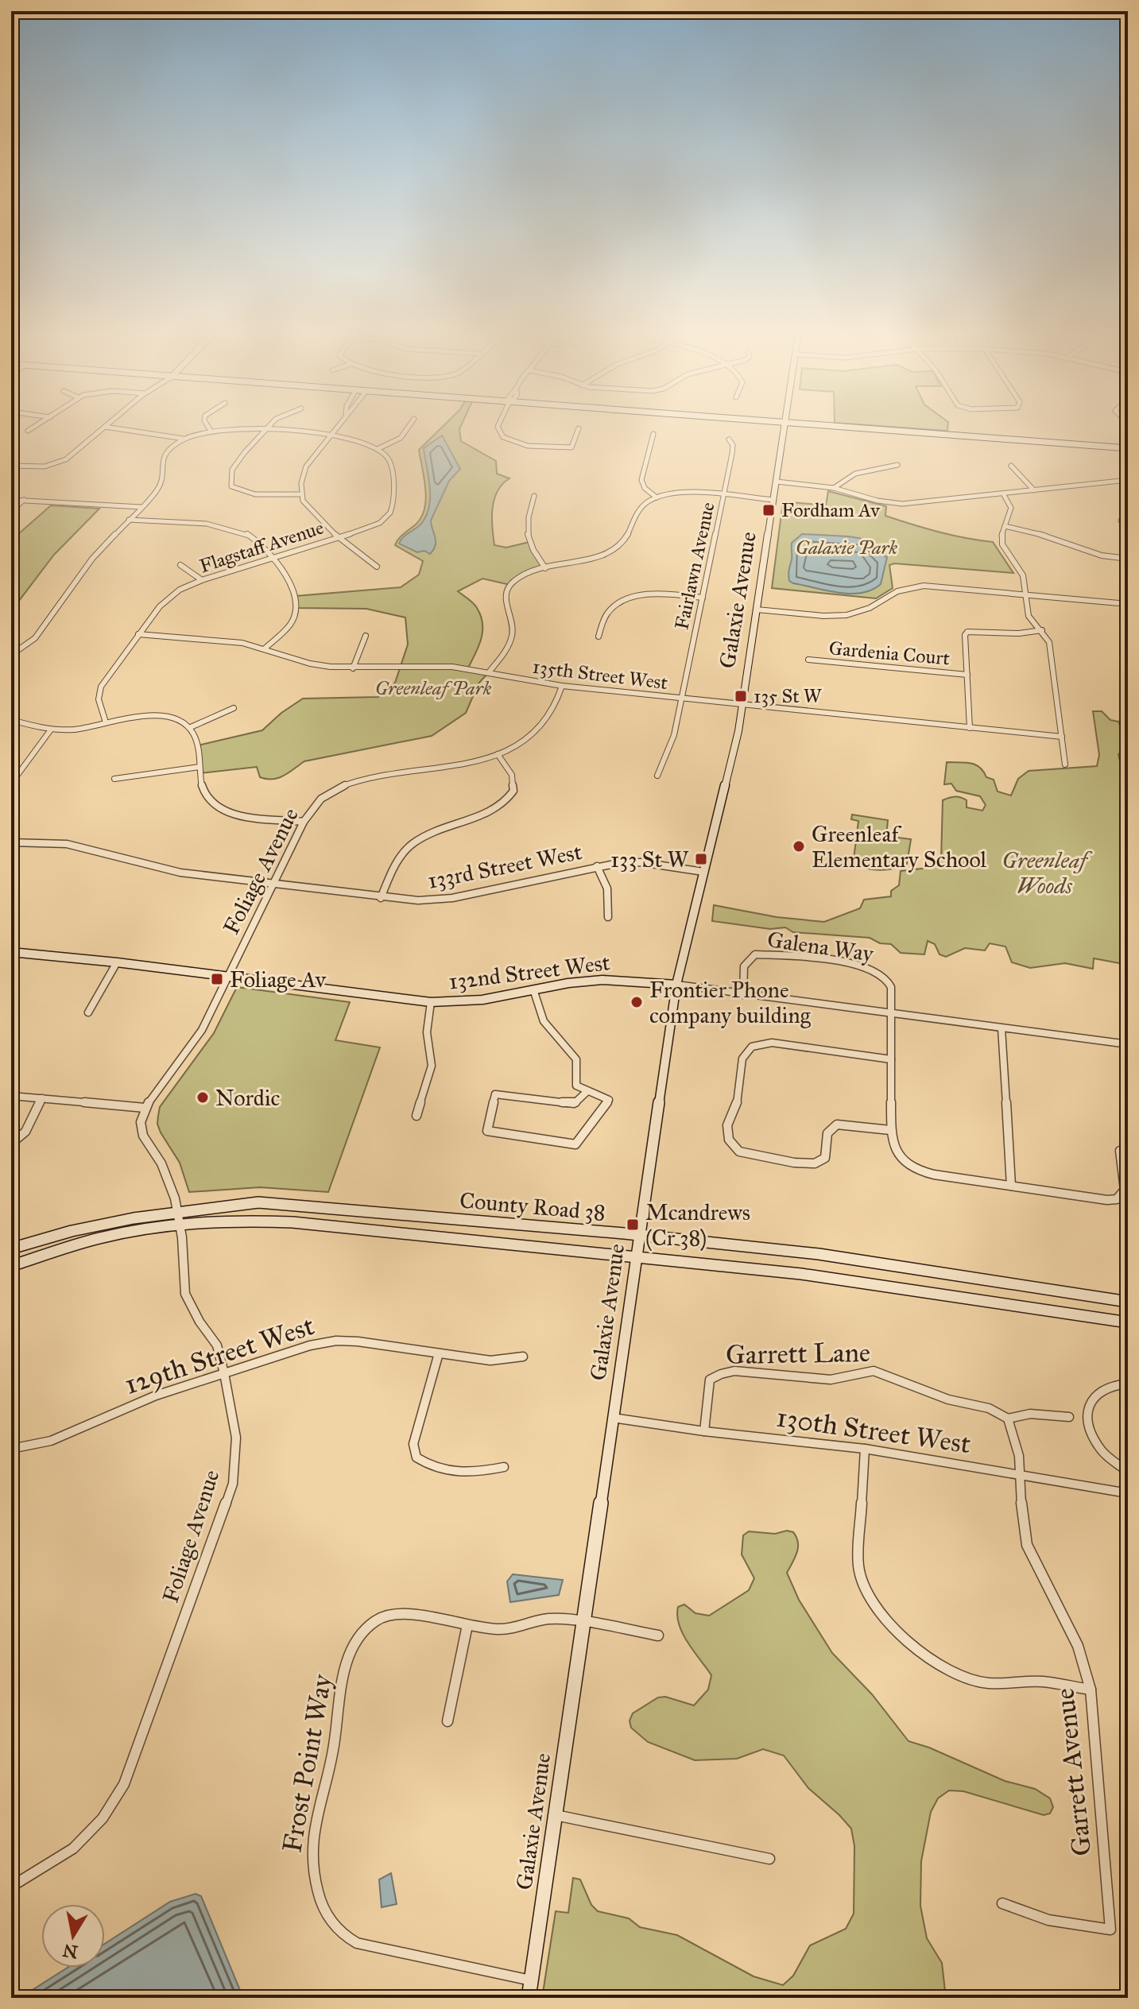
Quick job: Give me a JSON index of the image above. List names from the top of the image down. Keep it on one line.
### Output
{"streets":{"street":["Flagstaff Avenue","Fairlawn Avenue","Galaxie Avenue","Gardenia Court","135th Street West","133rd Street West","Foliage Avenue","Galena Way","132nd Street West","County Road 38","Garrett Lane","129th Street West","130th Street West","Frost Point Way","Garrett Avenue"]},"crossings":[["Flagstaff Avenue","135th Street West"],["Fairlawn Avenue","135th Street West"],["Galaxie Avenue","135th Street West"],["Galaxie Avenue","133rd Street West"],["Galaxie Avenue","132nd Street West"],["Galaxie Avenue","County Road 38"],["Galaxie Avenue","130th Street West"],["Galaxie Avenue","Frost Point Way"],["135th Street West","Foliage Avenue"],["133rd Street West","Foliage Avenue"],["Foliage Avenue","132nd Street West"],["Foliage Avenue","County Road 38"],["Foliage Avenue","129th Street West"],["Galena Way","132nd Street West"],["Garrett Lane","130th Street West"],["Garrett Lane","Garrett Avenue"],["130th Street West","Garrett Avenue"]],"parks":["Galaxie Park","Greenleaf Park","Greenleaf Woods"],"places":{"transit":["Fordham Av","135 St W","133 St W","Foliage Av","Mcandrews (Cr 38)"],"other":["Greenleaf Elementary School","Frontier Phone company building","Nordic"]},"north":"bottom"}
